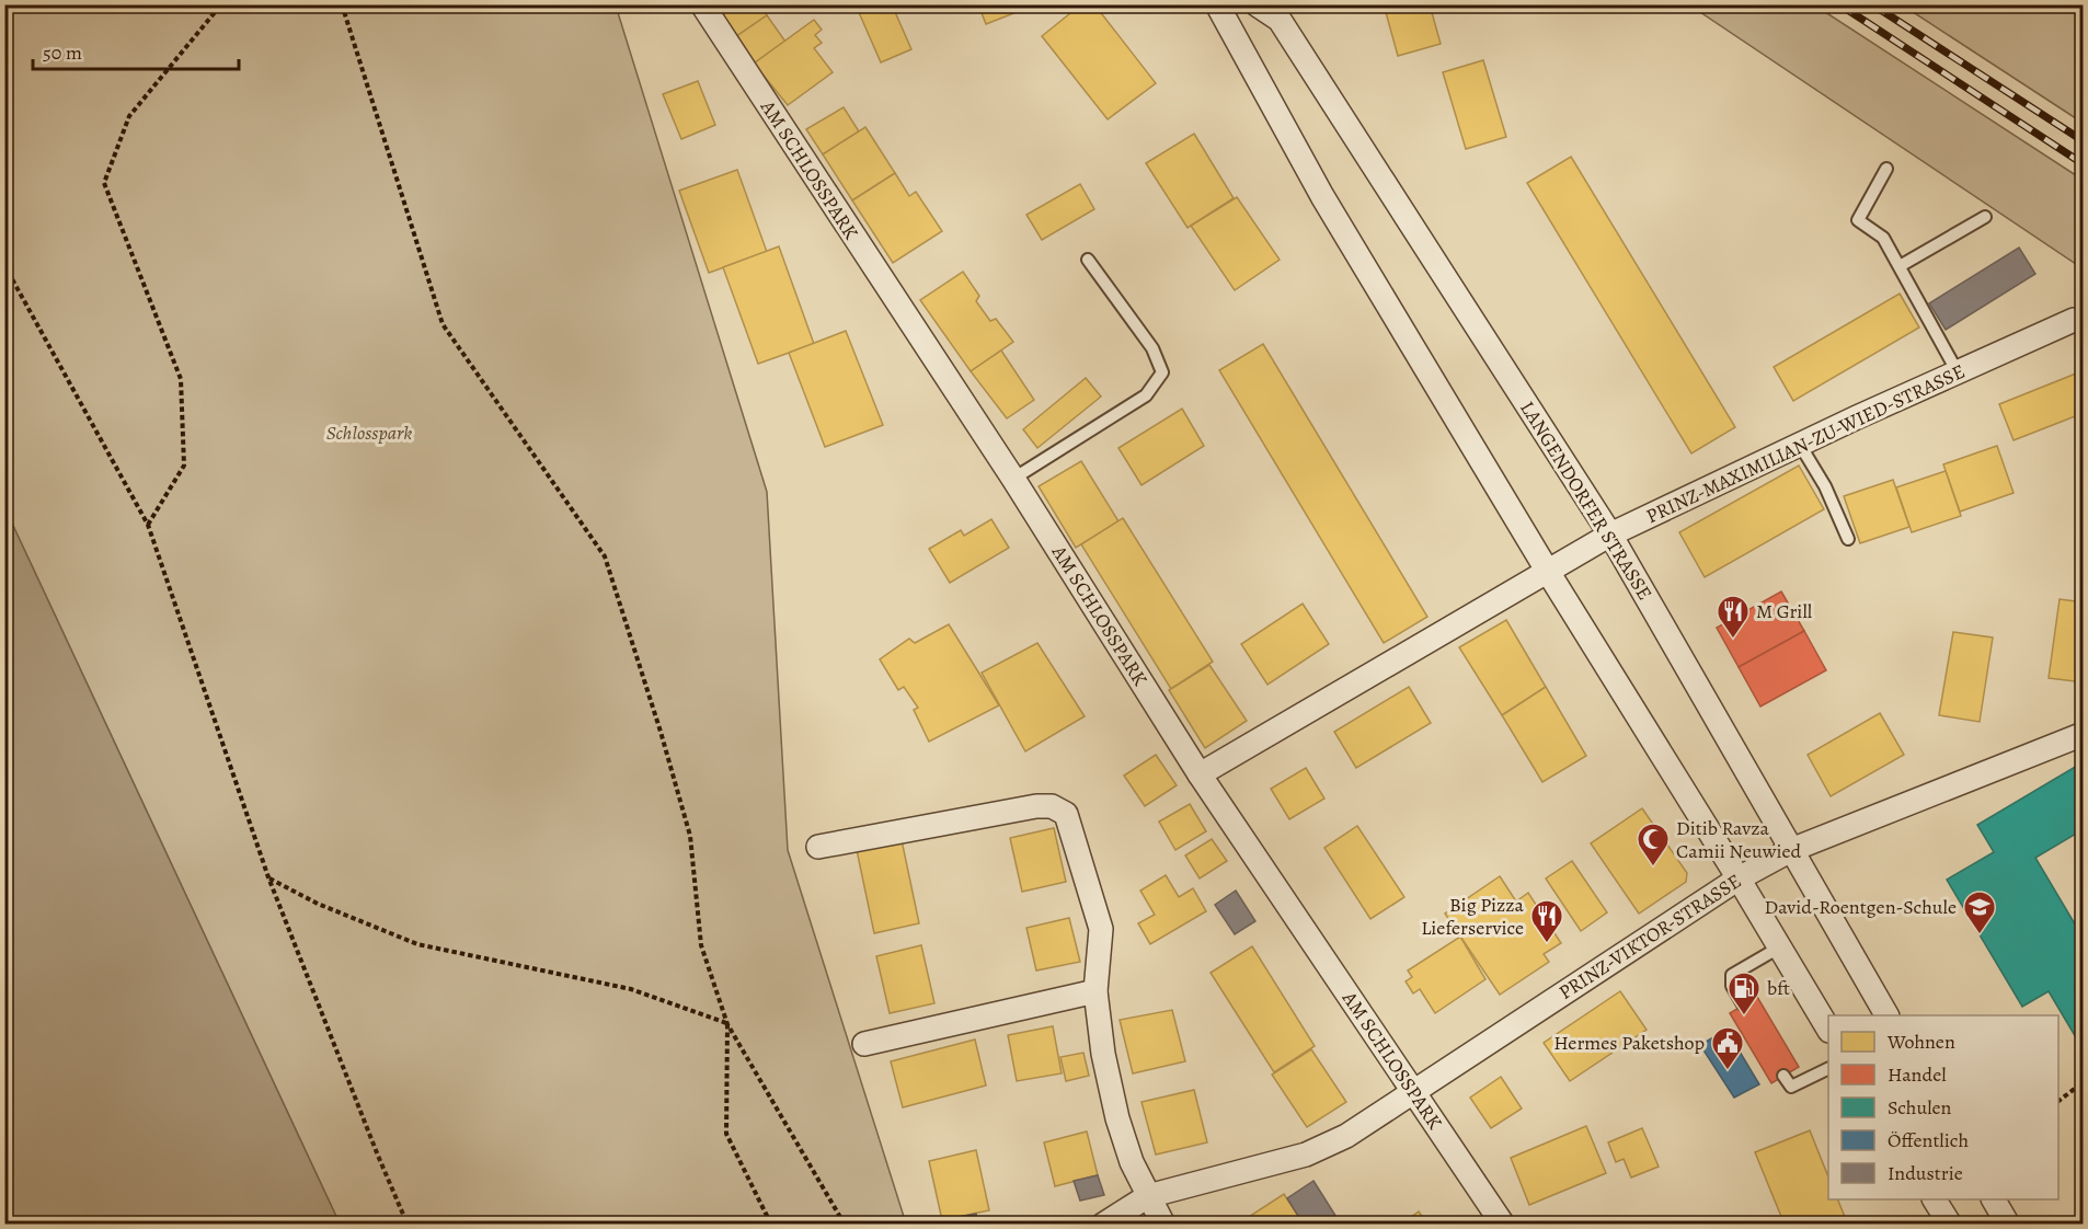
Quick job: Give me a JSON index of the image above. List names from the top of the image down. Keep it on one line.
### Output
{"streets":{"street":["AM SCHLOSSPARK","PRINZ-MAXIMILIAN-ZU-WIED-STRASSE","LANGENDORFER STRASSE","PRINZ-VIKTOR-STRASSE"]},"crossings":[["AM SCHLOSSPARK","PRINZ-MAXIMILIAN-ZU-WIED-STRASSE"],["AM SCHLOSSPARK","PRINZ-VIKTOR-STRASSE"],["PRINZ-MAXIMILIAN-ZU-WIED-STRASSE","LANGENDORFER STRASSE"],["LANGENDORFER STRASSE","PRINZ-VIKTOR-STRASSE"]],"parks":["Schlosspark"],"places":{"restaurant":["M Grill","Big Pizza Lieferservice"],"mosque":["Ditib Ravza Camii Neuwied"],"school or university":["David-Roentgen-Schule"],"fuel station":["bft"],"public building":["Hermes Paketshop"]},"legend":["Wohnen","Handel","Schulen","Öffentlich","Industrie"],"scale_bar":"50 m"}
